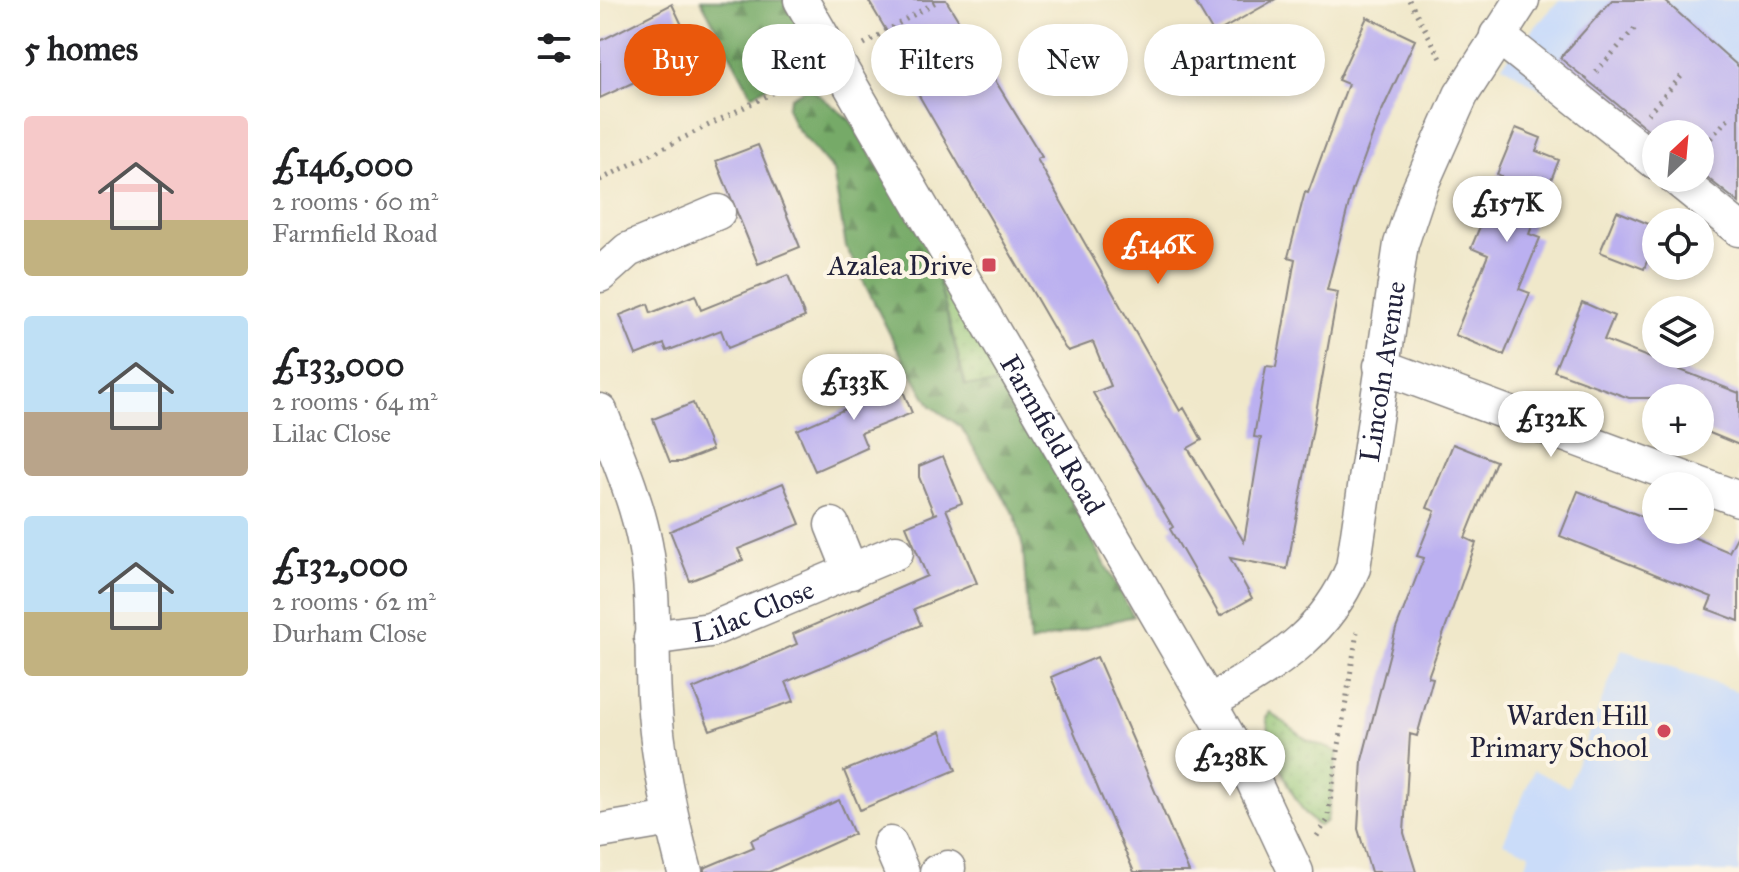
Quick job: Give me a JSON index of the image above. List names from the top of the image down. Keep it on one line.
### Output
{"streets":{"street":["Lincoln Avenue","Farmfield Road","Lilac Close"]},"crossings":[["Lincoln Avenue","Farmfield Road"]],"places":{"transit":["Azalea Drive"],"other":["Warden Hill Primary School"]},"north":"top right","page":{"heading":"5 homes","chip":["Buy","Rent","Filters","New","Apartment"],"list":[{"name":"£146,000","note":"2 rooms · 60 m² · Farmfield Road"},{"name":"£133,000","note":"2 rooms · 64 m² · Lilac Close"},{"name":"£132,000","note":"2 rooms · 62 m² · Durham Close"}],"map_buttons":["+","−"],"price":["£157K","£146K","£133K","£132K","£238K"]}}
